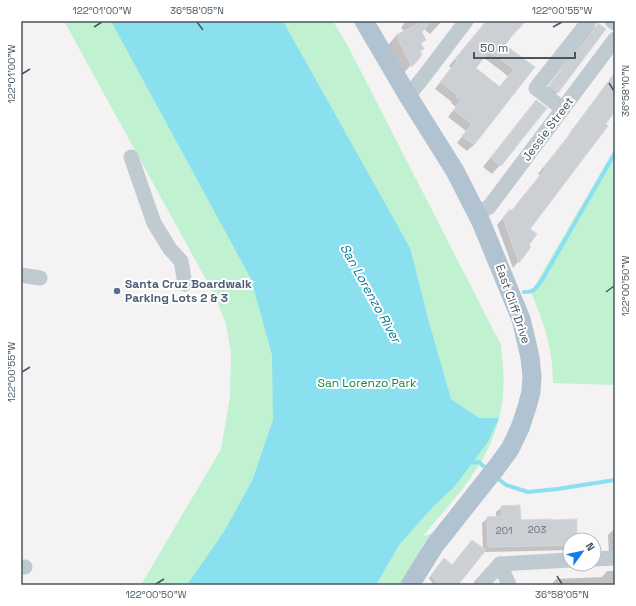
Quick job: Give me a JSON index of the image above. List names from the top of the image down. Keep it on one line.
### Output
{"streets":{"main road":["East Cliff Drive"],"street":["Jessie Street"]},"crossings":[["Jessie Street","East Cliff Drive"]],"water":["San Lorenzo River"],"parks":["San Lorenzo Park"],"places":["Santa Cruz Boardwalk Parking Lots 2 & 3"],"house_numbers":["203","201"],"scale_bar":"50 m","north":"top right","coordinates":["122°01'00\"W","36°58'05\"N","122°00'55\"W","36°58'10\"N","122°00'50\"W"]}
